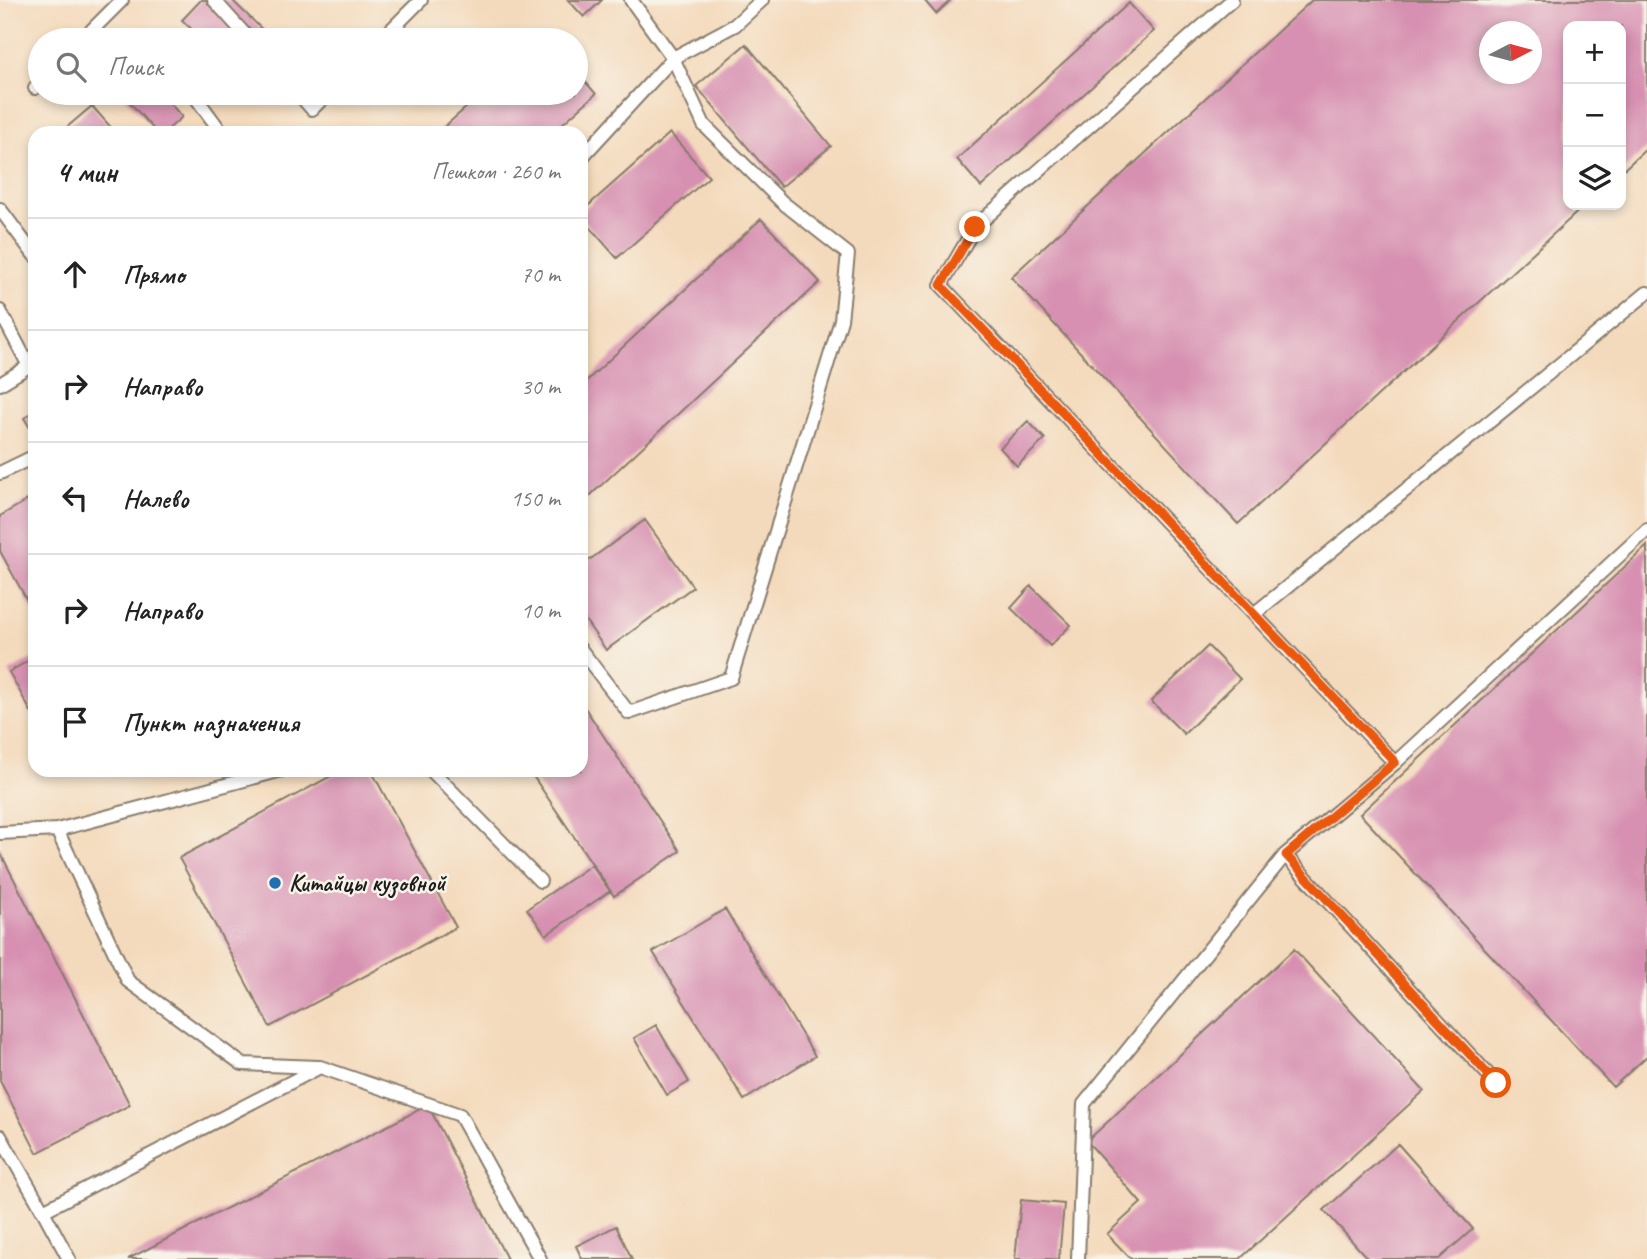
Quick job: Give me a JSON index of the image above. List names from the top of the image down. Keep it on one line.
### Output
{"places":["Китайцы кузовной"],"north":"right","page":{"map_buttons":["+","−"],"search":"Поиск","heading":["4 мин","Пешком · 260 m"],"list":[["Прямо","70 m"],["Направо","30 m"],["Налево","150 m"],["Направо","10 m"],"Пункт назначения"]}}
